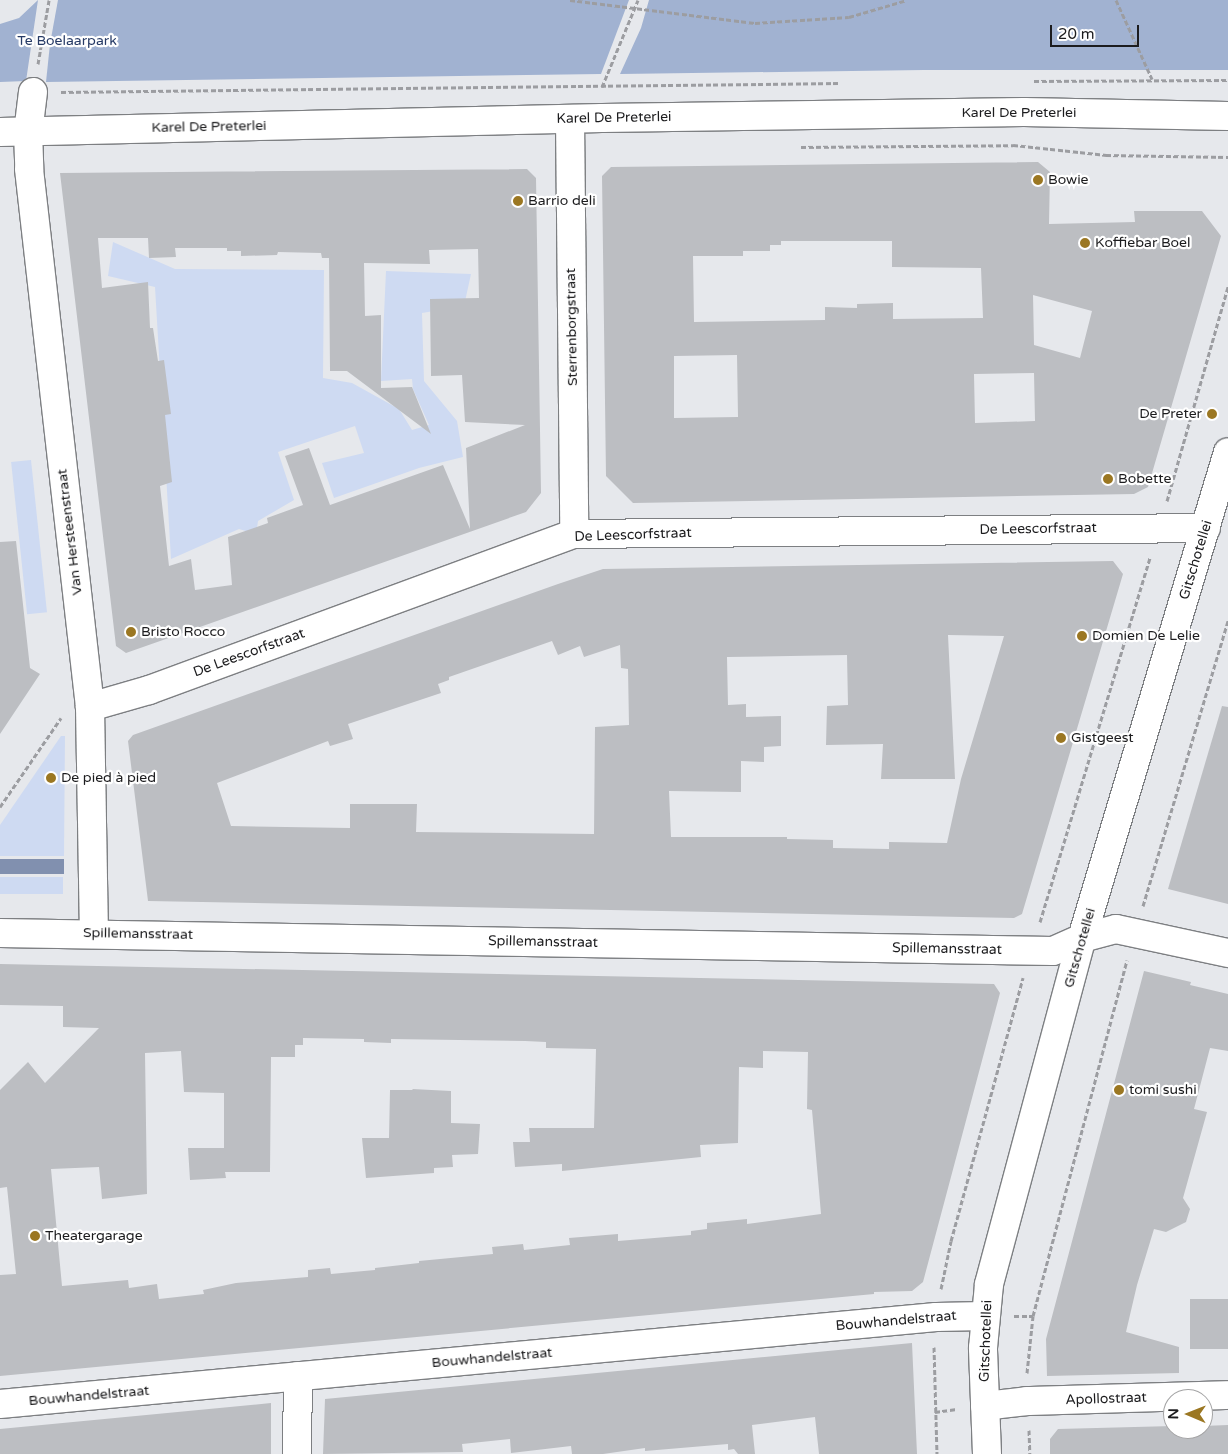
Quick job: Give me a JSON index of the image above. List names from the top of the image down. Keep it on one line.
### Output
{"streets":{"street":["Karel De Preterlei","Sterrenborgstraat","De Leescorfstraat","Van Hersteenstraat","Gitschotellei","Spillemansstraat","Bouwhandelstraat","Apollostraat"]},"crossings":[["Karel De Preterlei","Sterrenborgstraat"],["Karel De Preterlei","Van Hersteenstraat"],["Sterrenborgstraat","De Leescorfstraat"],["De Leescorfstraat","Van Hersteenstraat"],["De Leescorfstraat","Gitschotellei"],["Van Hersteenstraat","Spillemansstraat"],["Gitschotellei","Spillemansstraat"],["Gitschotellei","Bouwhandelstraat"],["Gitschotellei","Apollostraat"]],"parks":["Te Boelaarpark"],"places":["Bowie","Barrio deli","Koffiebar Boel","De Preter","Bobette","Bristo Rocco","Domien De Lelie","Gistgeest","De pied à pied","tomi sushi","Theatergarage"],"scale_bar":"20 m","north":"left"}
